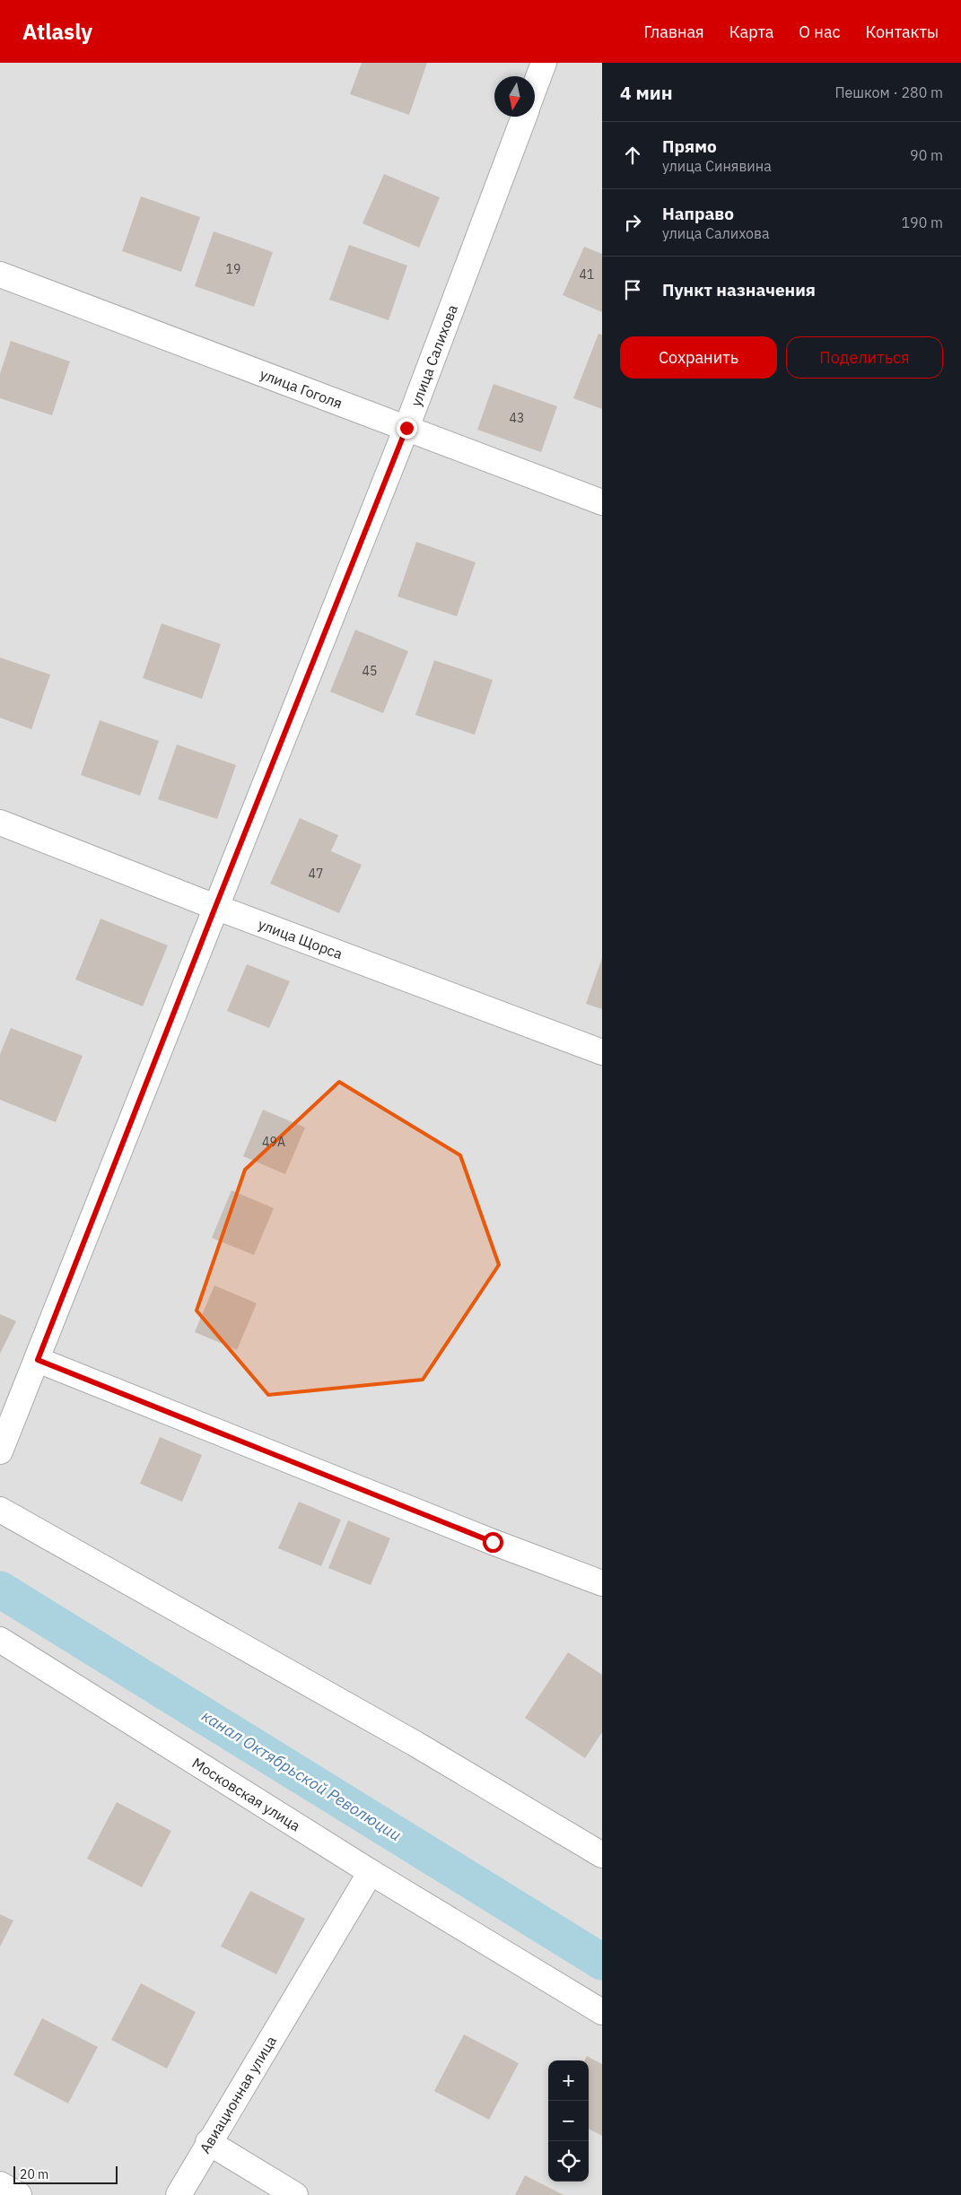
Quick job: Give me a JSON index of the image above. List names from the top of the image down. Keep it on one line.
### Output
{"streets":{"street":["улица Салихова","улица Гоголя","улица Щорса","Московская улица","Авиационная улица"]},"crossings":[["улица Салихова","улица Гоголя"],["улица Салихова","улица Щорса"],["Московская улица","Авиационная улица"]],"water":["канал Октябрьской Революции"],"house_numbers":["19","41","43","45","47","49А"],"scale_bar":"20 m","north":"bottom","page":{"header":"Atlasly","nav":["Главная","Карта","О нас","Контакты"],"heading":["4 мин","Пешком · 280 m"],"list":[["Прямо","улица Синявина","90 m"],["Направо","улица Салихова","190 m"],"Пункт назначения"],"buttons":["Сохранить","Поделиться"],"map_buttons":["+","−"],"scale":"20 m"}}
